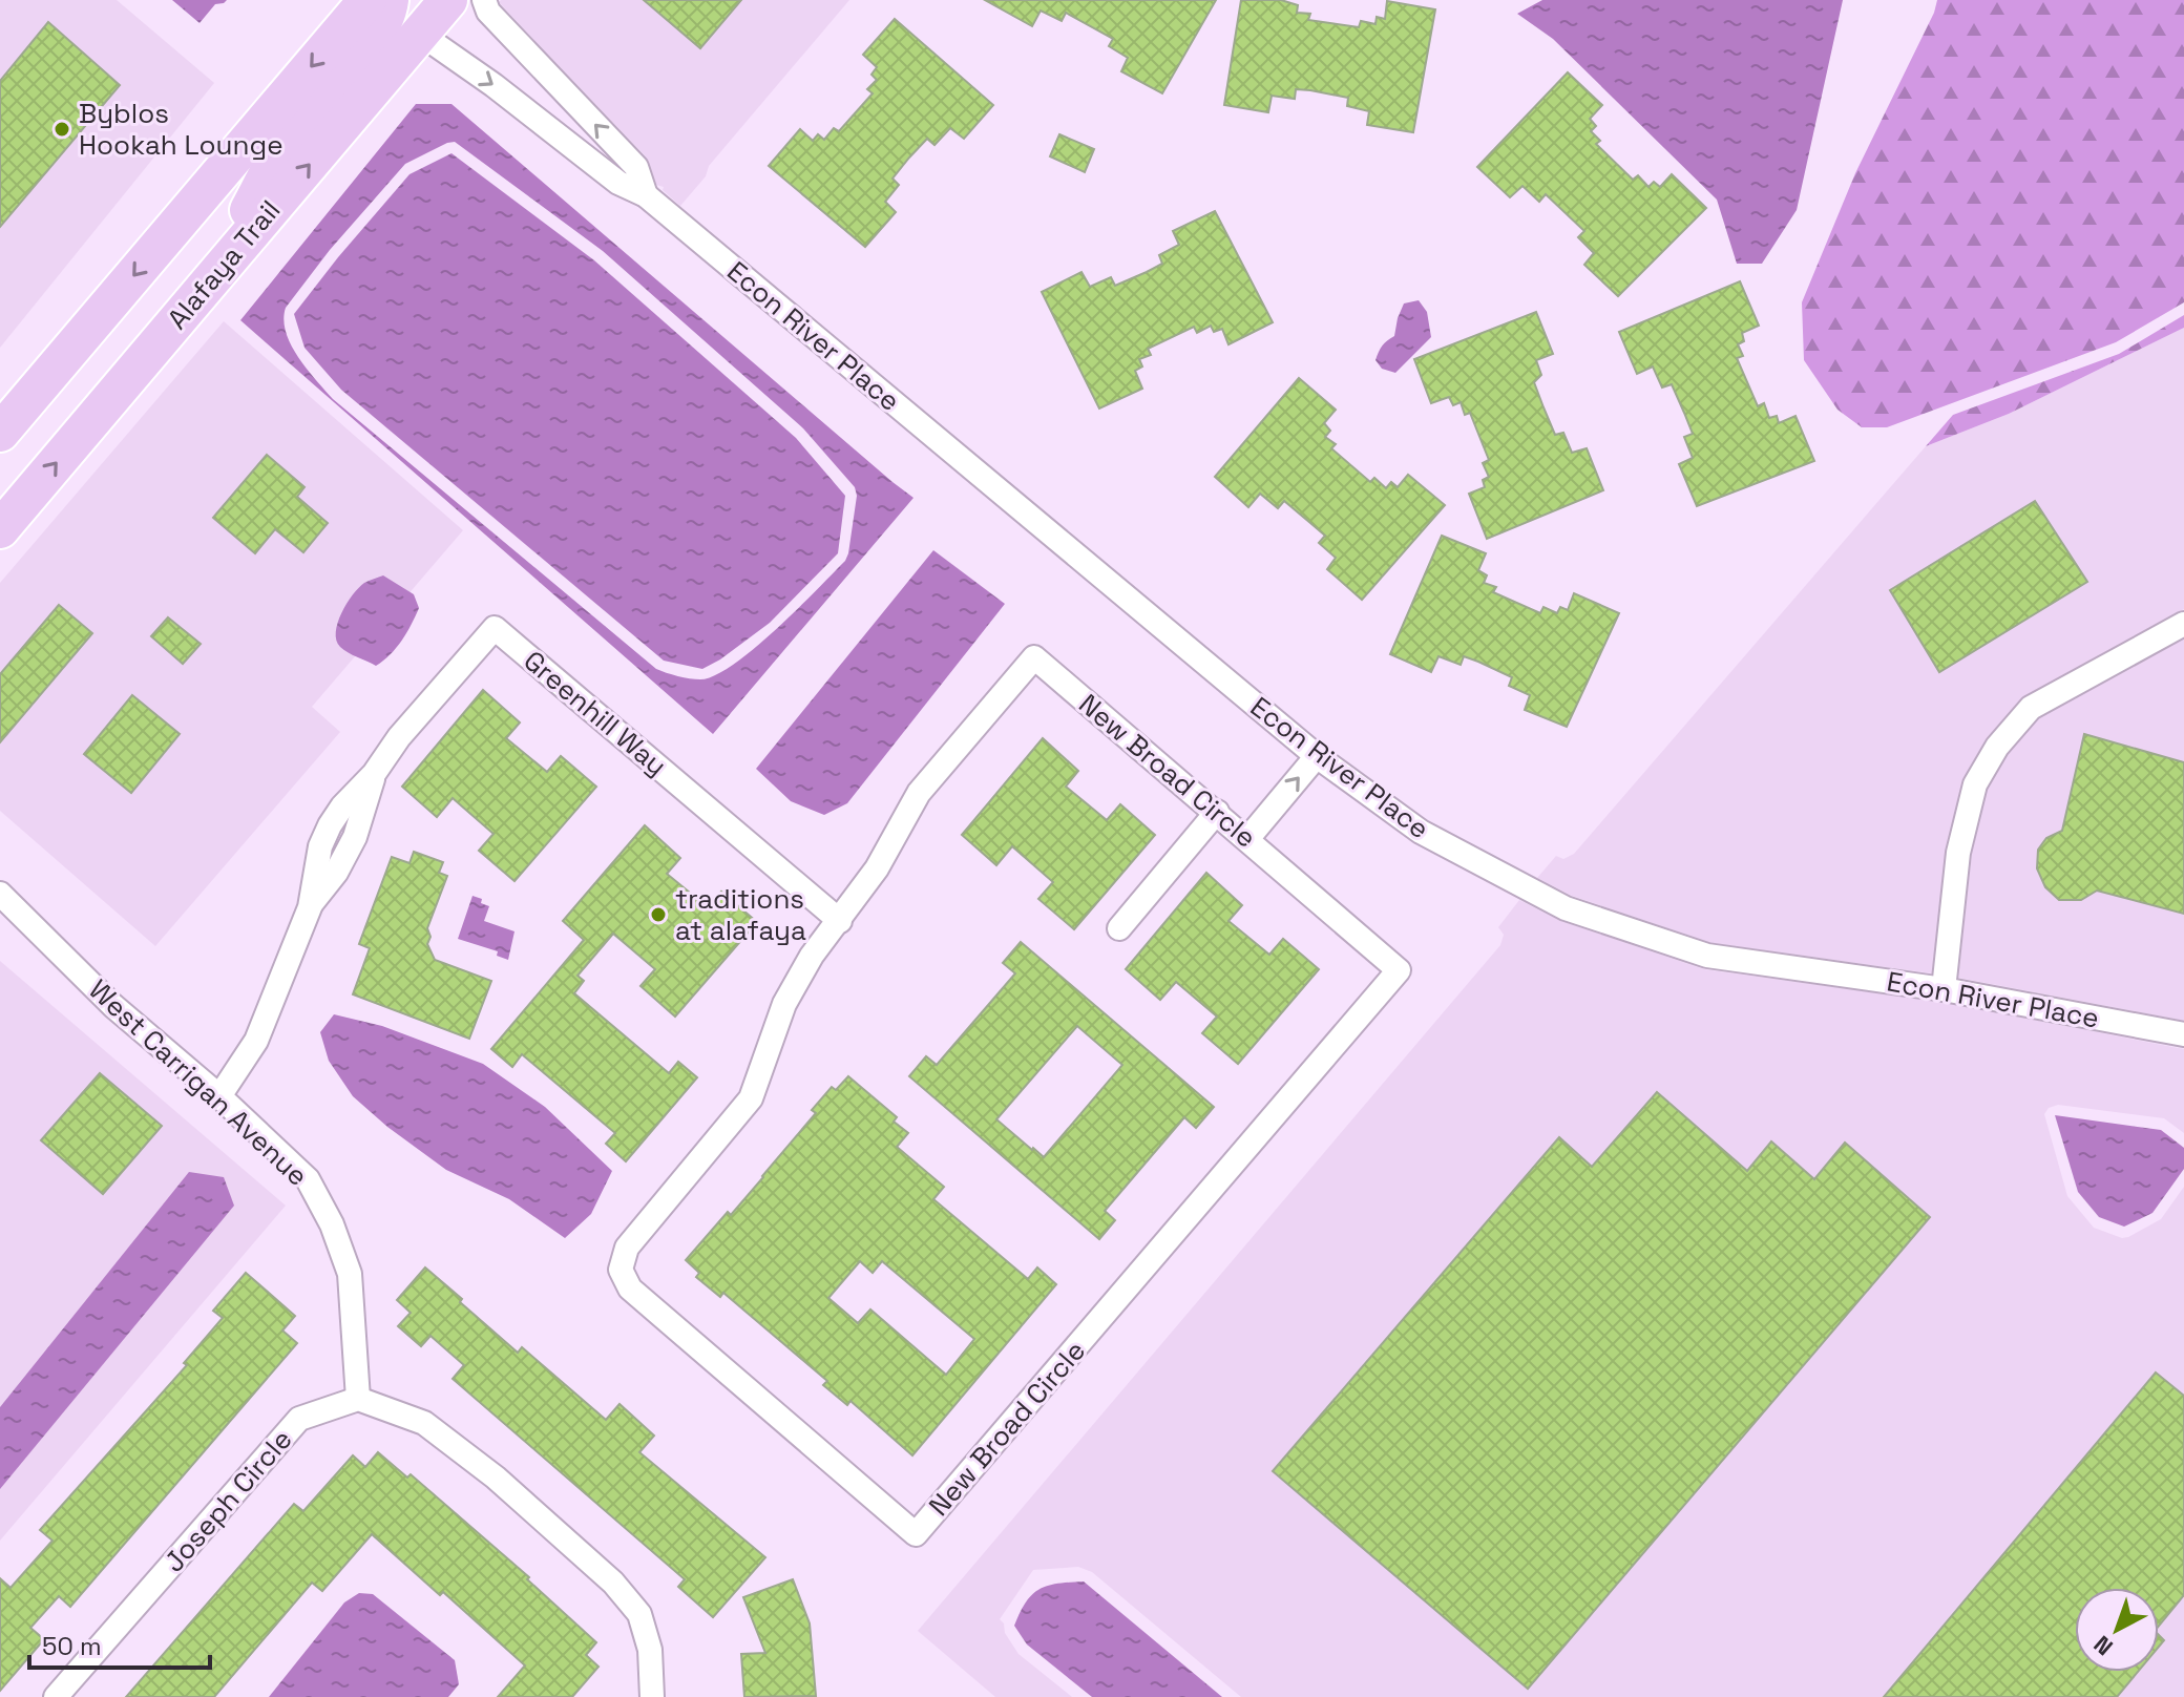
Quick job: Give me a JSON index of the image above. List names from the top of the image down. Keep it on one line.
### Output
{"streets":{"main road":["Alafaya Trail"],"street":["Econ River Place","Greenhill Way","New Broad Circle","West Carrigan Avenue","Joseph Circle"]},"crossings":[["Alafaya Trail","Econ River Place"],["Greenhill Way","New Broad Circle"],["Greenhill Way","West Carrigan Avenue"],["West Carrigan Avenue","Joseph Circle"]],"places":["Byblos Hookah Lounge","traditions at alafaya"],"scale_bar":"50 m","north":"bottom left"}
